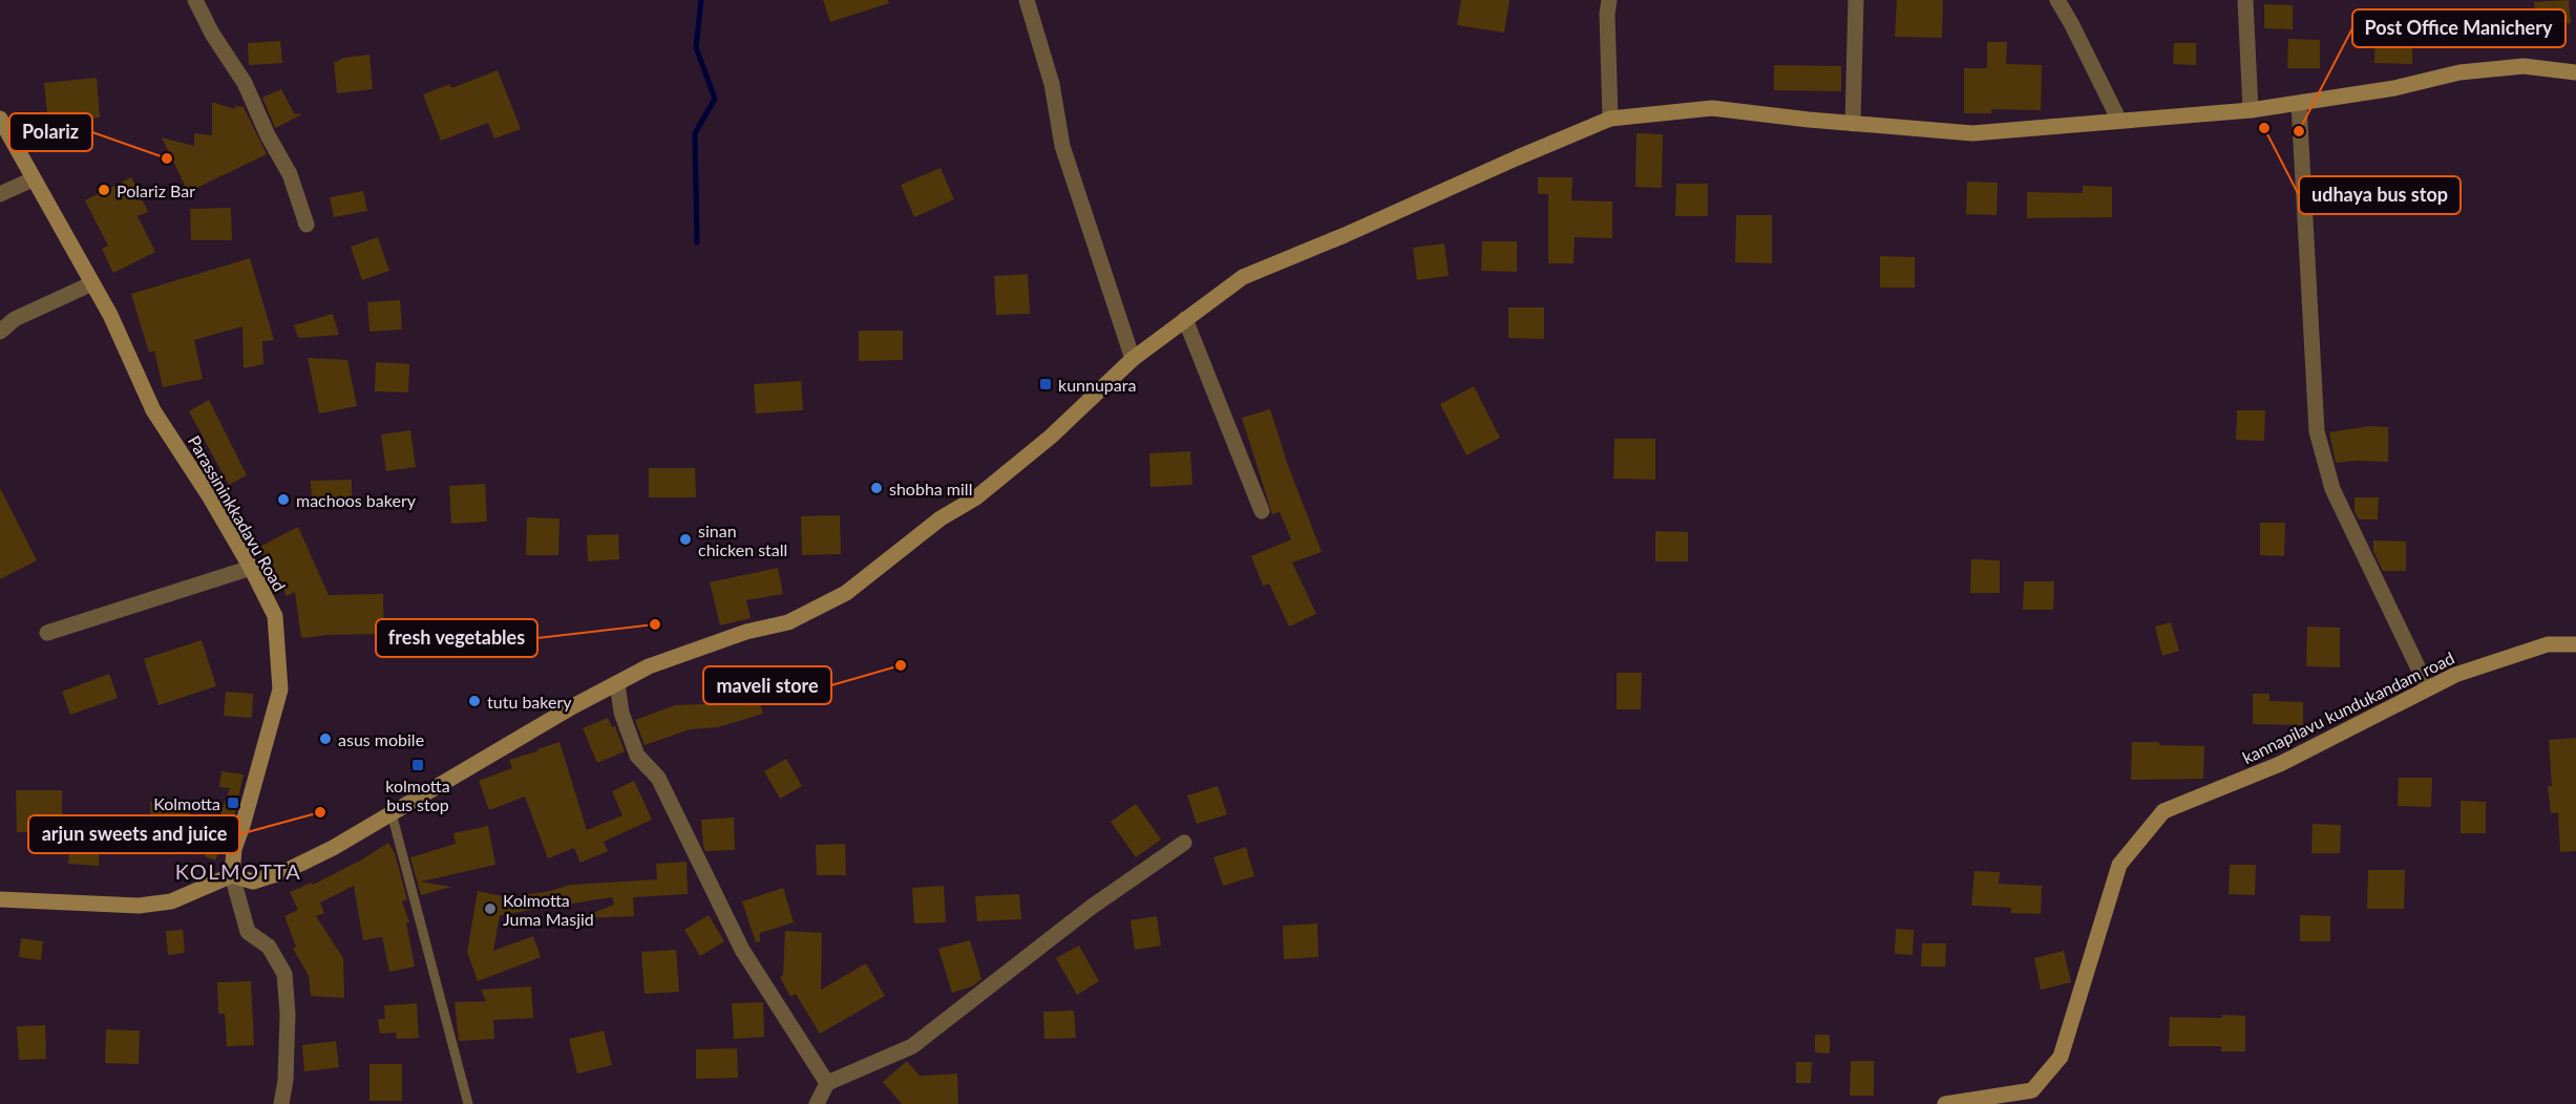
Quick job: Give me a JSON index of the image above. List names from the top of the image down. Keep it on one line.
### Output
{"streets":{"main road":["Parassininkkadavu Road","kannapilavu kundukandam road"]},"districts":["KOLMOTTA"],"places":{"other":["udhaya bus stop","Post Office Manichery","Polariz","Polariz Bar","shobha mill","machoos bakery","sinan chicken stall","fresh vegetables","maveli store","tutu bakery","asus mobile","arjun sweets and juice","Kolmotta Juma Masjid"],"transit":["kunnupara","kolmotta bus stop","Kolmotta"]}}
